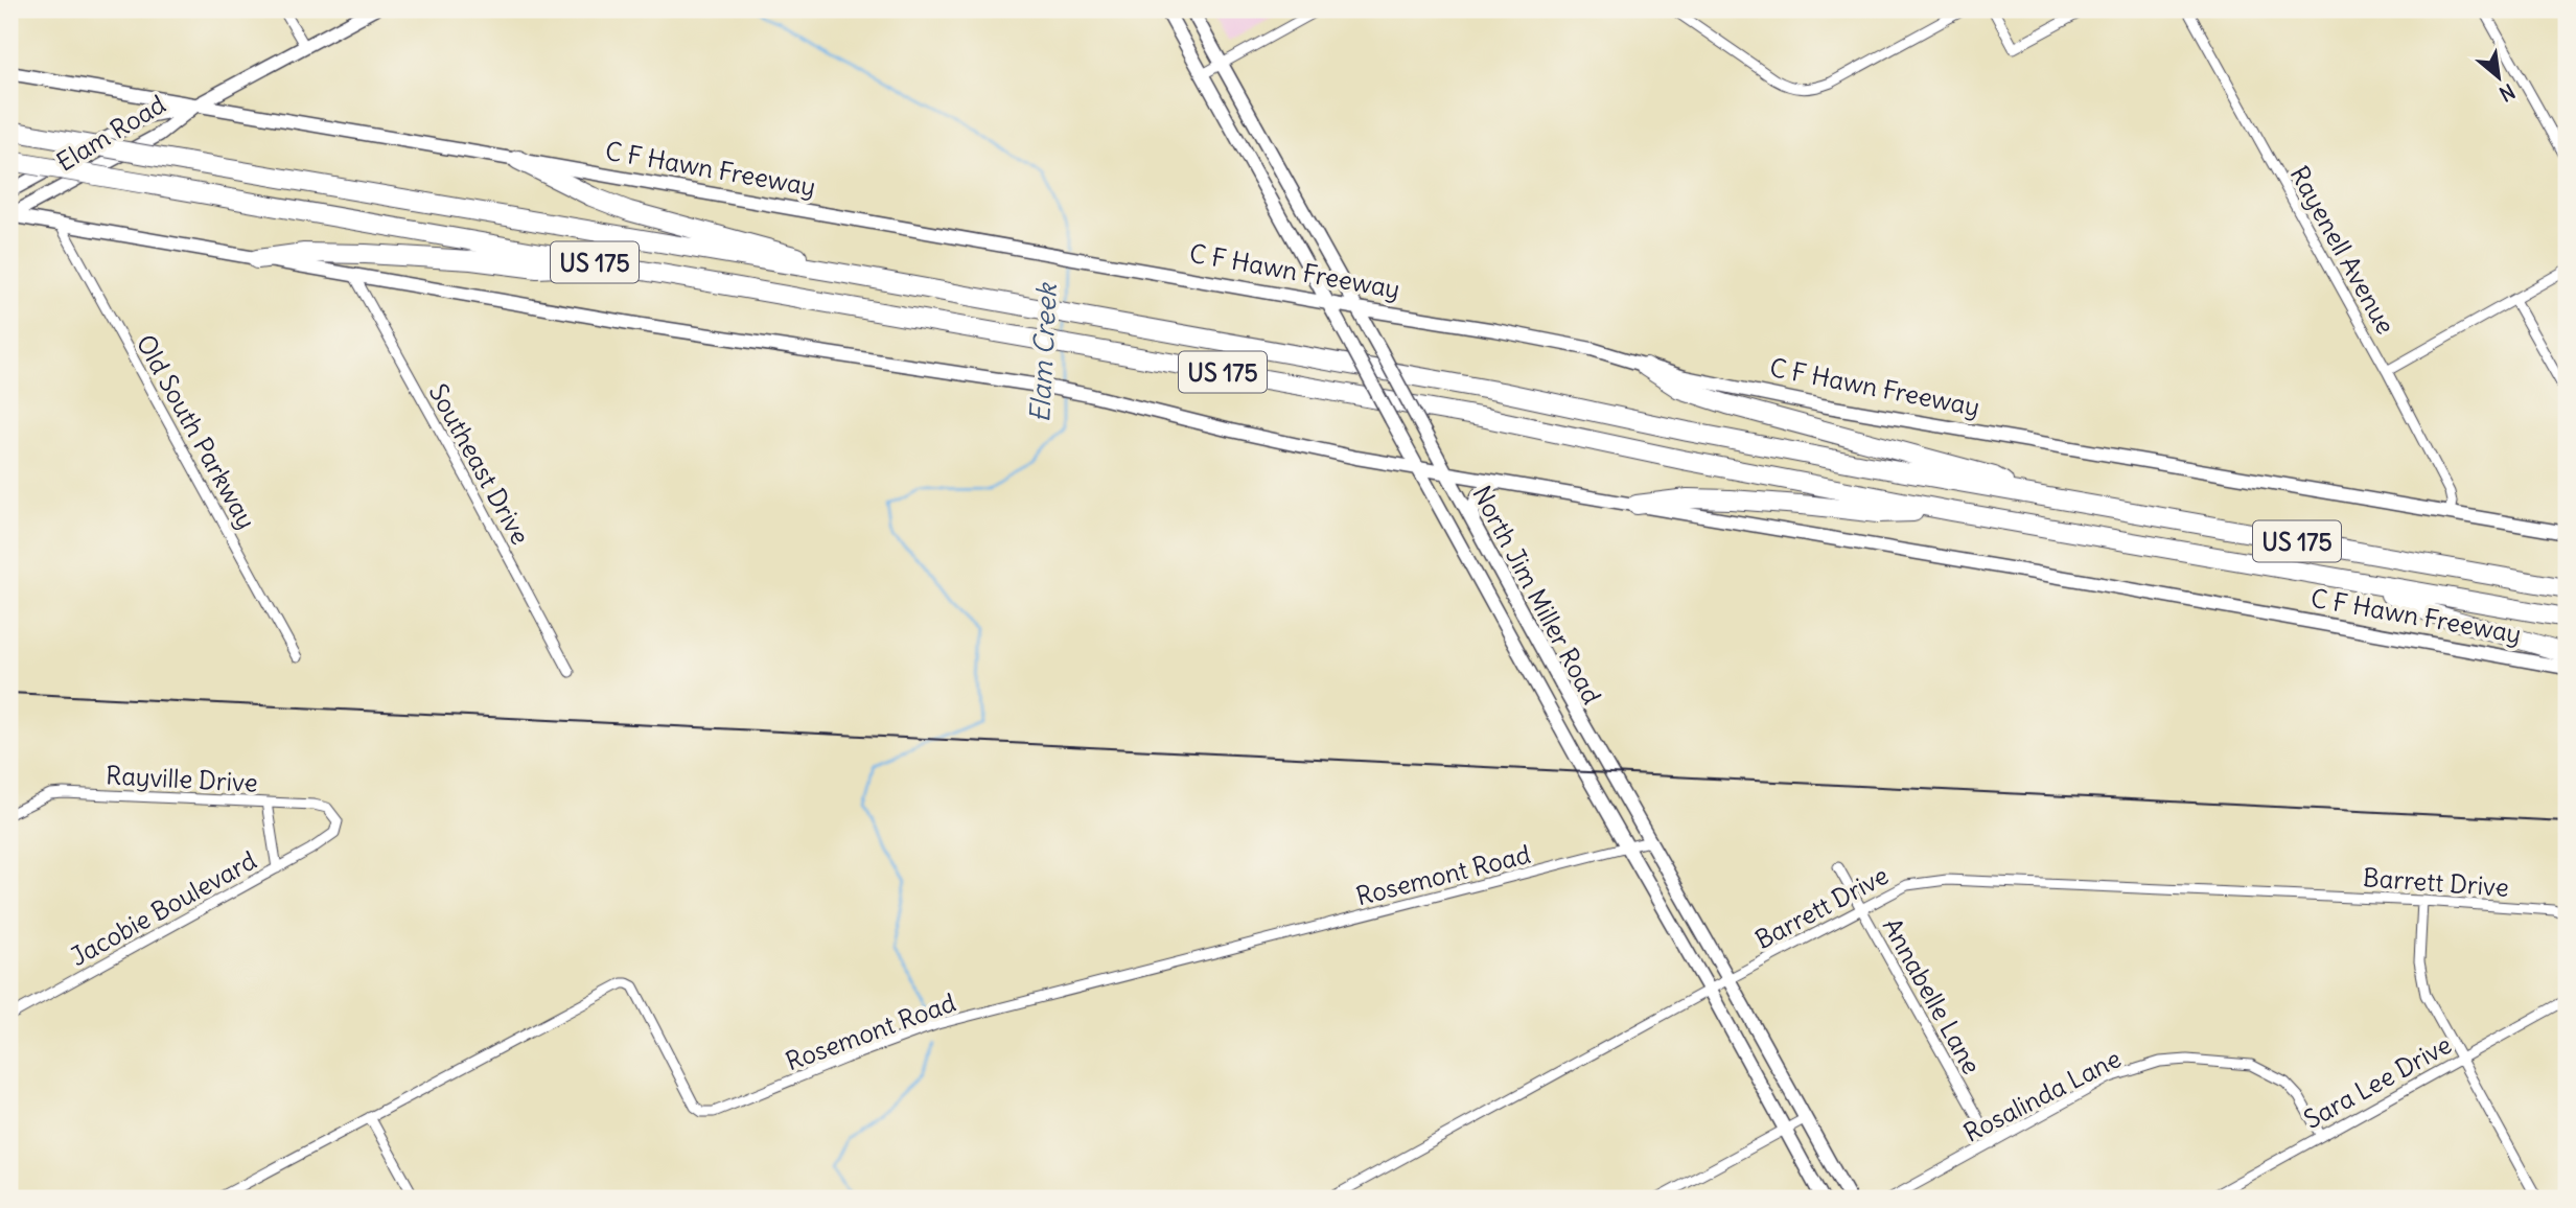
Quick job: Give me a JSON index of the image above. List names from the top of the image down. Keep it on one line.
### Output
{"streets":{"highway":["C F Hawn Freeway","US 175"],"main road":["Elam Road","North Jim Miller Road"],"street":["Rayenell Avenue","Old South Parkway","Southeast Drive","Rayville Drive","Rosemont Road","Barrett Drive","Jacobie Boulevard","Annabelle Lane","Sara Lee Drive","Rosalinda Lane"]},"crossings":[["Elam Road","C F Hawn Freeway"],["C F Hawn Freeway","Rayenell Avenue"],["C F Hawn Freeway","Old South Parkway"],["C F Hawn Freeway","Southeast Drive"],["C F Hawn Freeway","North Jim Miller Road"],["North Jim Miller Road","Rosemont Road"],["North Jim Miller Road","Barrett Drive"],["Rayville Drive","Jacobie Boulevard"],["Barrett Drive","Annabelle Lane"],["Annabelle Lane","Rosalinda Lane"],["Sara Lee Drive","Rosalinda Lane"]],"water":["Elam Creek"],"north":"bottom right"}
